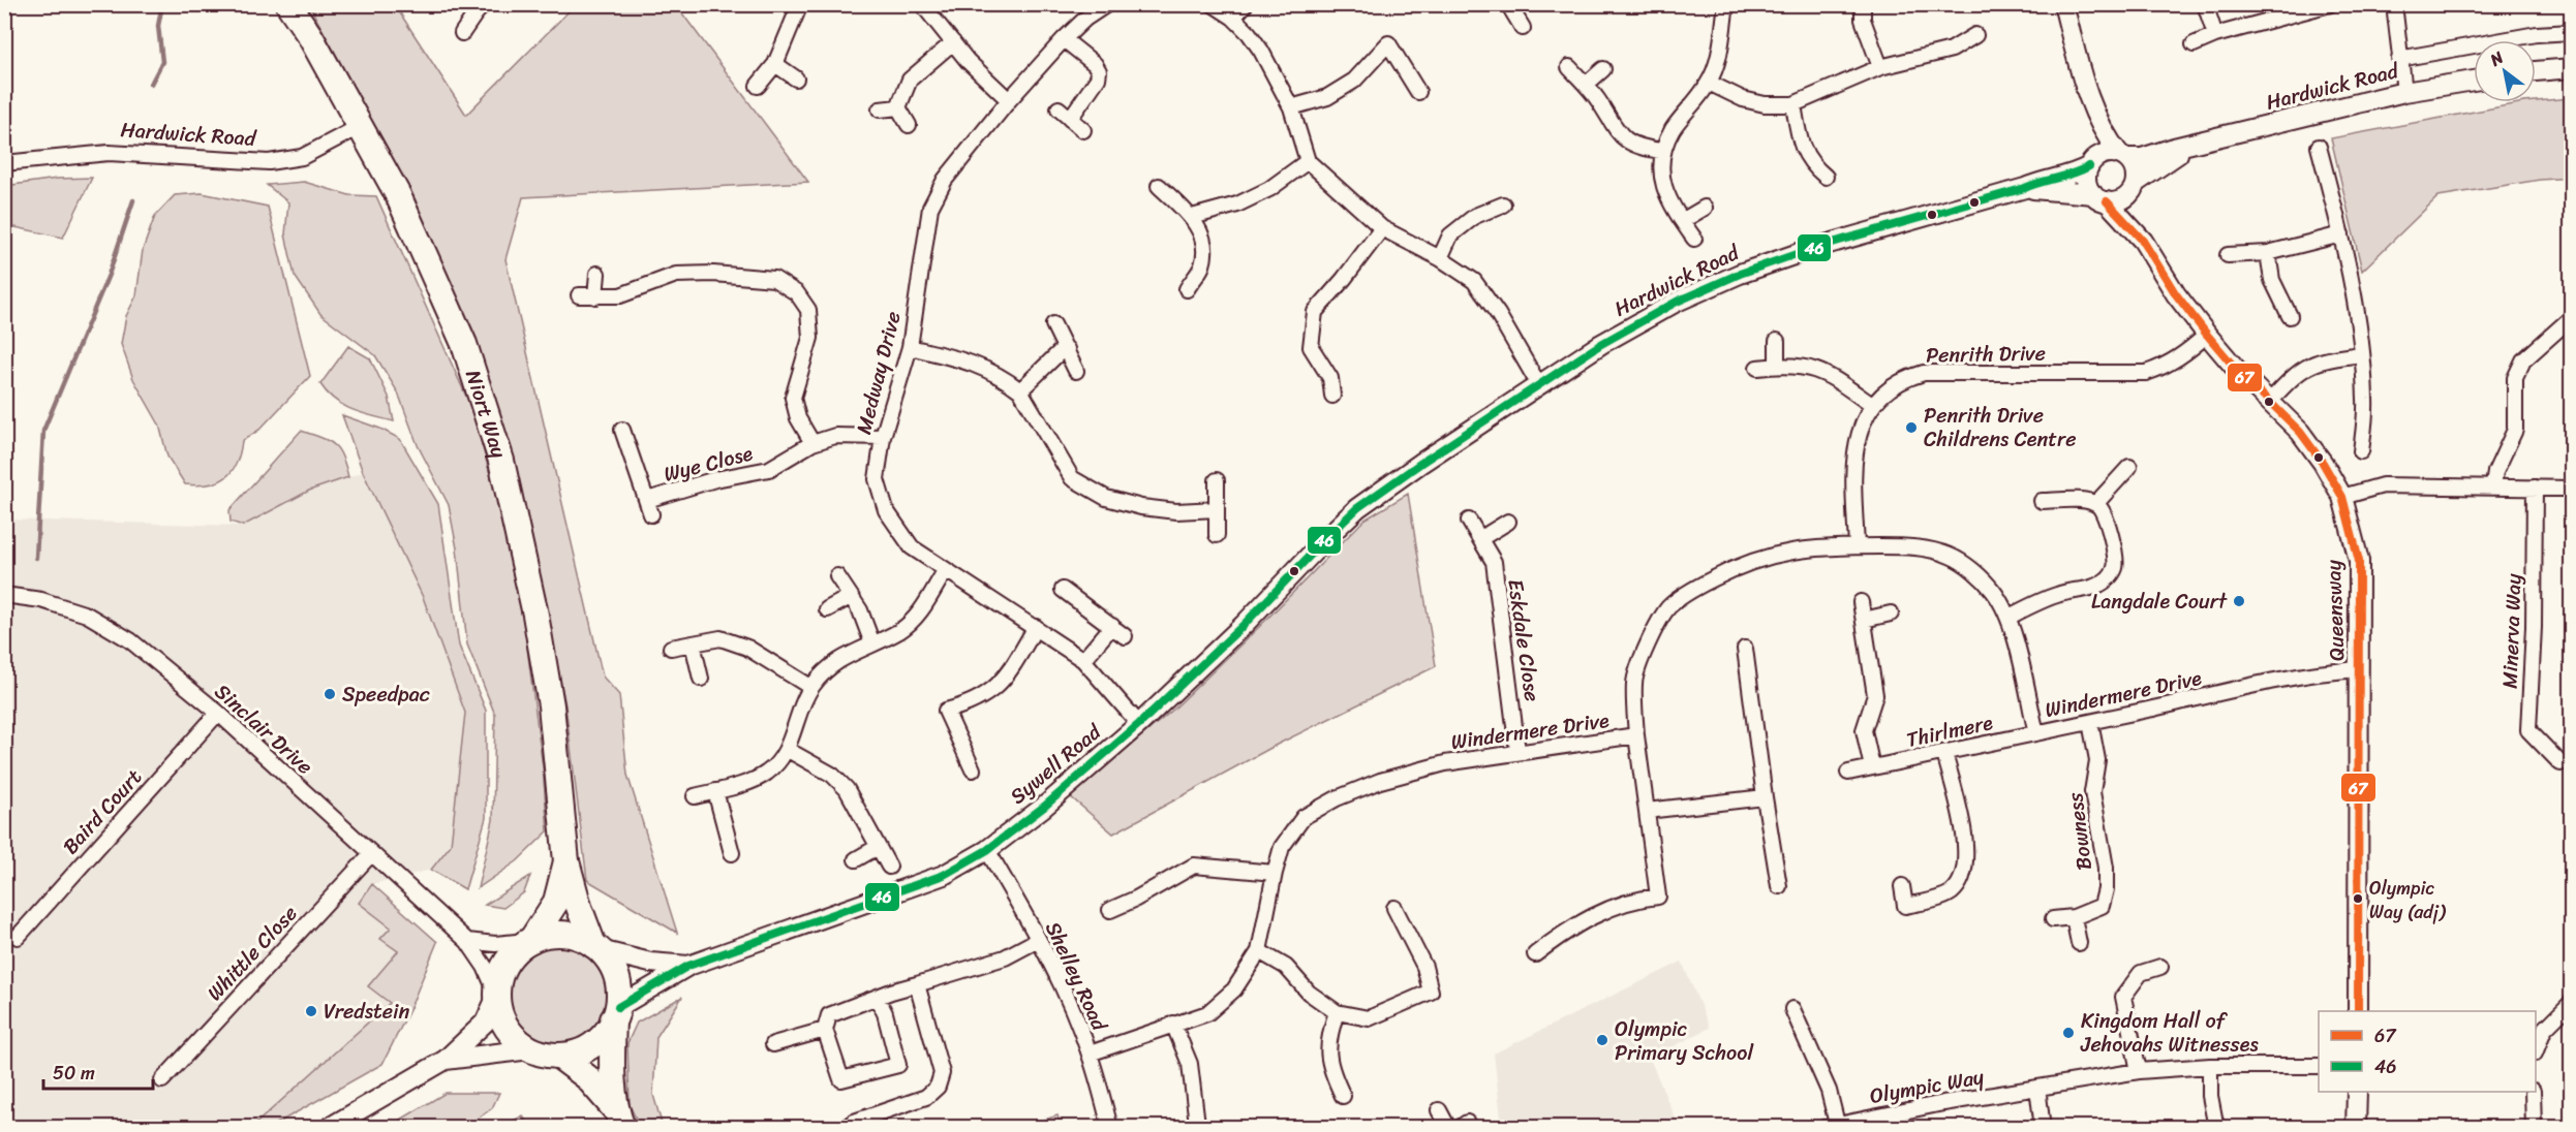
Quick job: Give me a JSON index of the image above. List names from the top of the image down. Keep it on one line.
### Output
{"streets":{"highway":["Niort Way"],"street":["Hardwick Road","Penrith Drive","Medway Drive","Wye Close","Queensway","Minerva Way","Eskdale Close","Windermere Drive","Sinclair Drive","Thirlmere","Sywell Road","Baird Court","Bowness","Whittle Close","Shelley Road","Olympic Way"]},"crossings":[["Hardwick Road","Niort Way"],["Hardwick Road","Queensway"],["Hardwick Road","Sywell Road"],["Penrith Drive","Queensway"],["Penrith Drive","Windermere Drive"],["Medway Drive","Wye Close"],["Medway Drive","Sywell Road"],["Niort Way","Sinclair Drive"],["Niort Way","Sywell Road"],["Queensway","Windermere Drive"],["Eskdale Close","Windermere Drive"],["Windermere Drive","Thirlmere"],["Windermere Drive","Bowness"],["Windermere Drive","Shelley Road"],["Sinclair Drive","Sywell Road"],["Sinclair Drive","Baird Court"],["Sinclair Drive","Whittle Close"],["Sywell Road","Shelley Road"]],"places":["Penrith Drive Childrens Centre","Langdale Court","Speedpac","Olympic Way (adj)","Vredstein","Kingdom Hall of Jehovahs Witnesses","Olympic Primary School"],"lines":["transit line 46","transit line 67"],"legend":["67","46"],"scale_bar":"50 m","north":"top left"}
